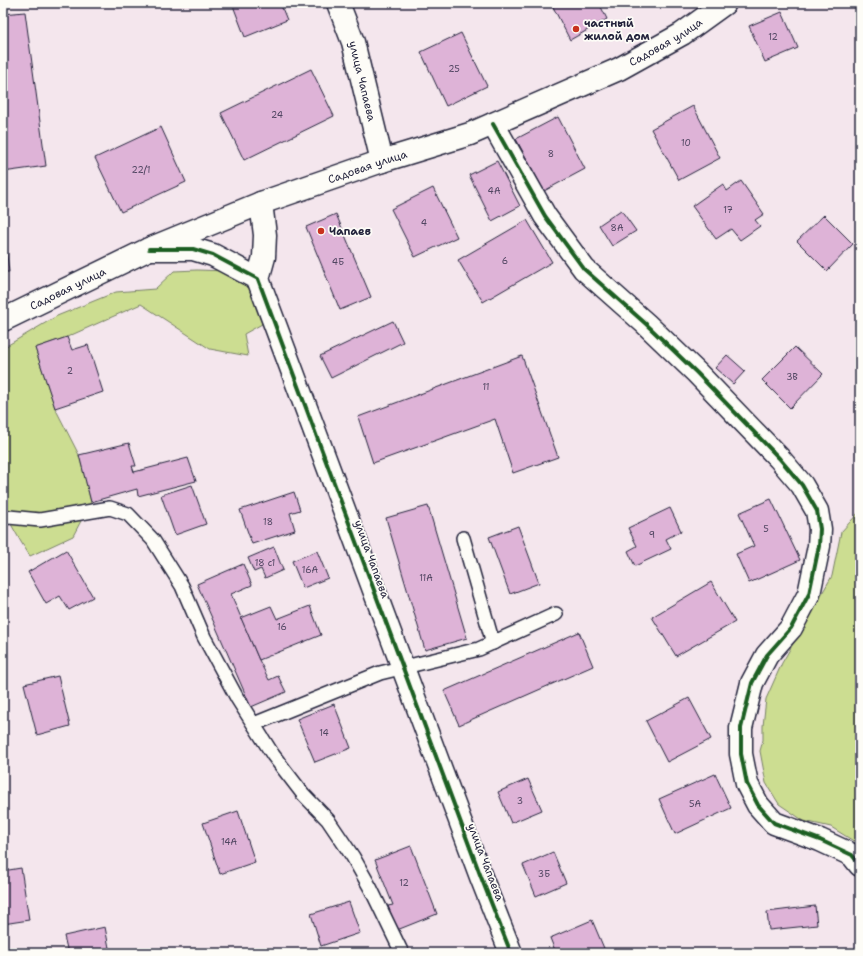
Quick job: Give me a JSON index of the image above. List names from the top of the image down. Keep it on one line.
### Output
{"streets":{"street":["Садовая улица","улица Чапаева"]},"crossings":[["Садовая улица","улица Чапаева"]],"places":["частный жилой дом","Чапаев"],"house_numbers":["12","25","24","10","8","22/1","4А","17","4","8А","6","4Б","2","3В","11","18","5","9","18 с1","16А","11А","16","14","3","5А","14А","3Б","12"]}
